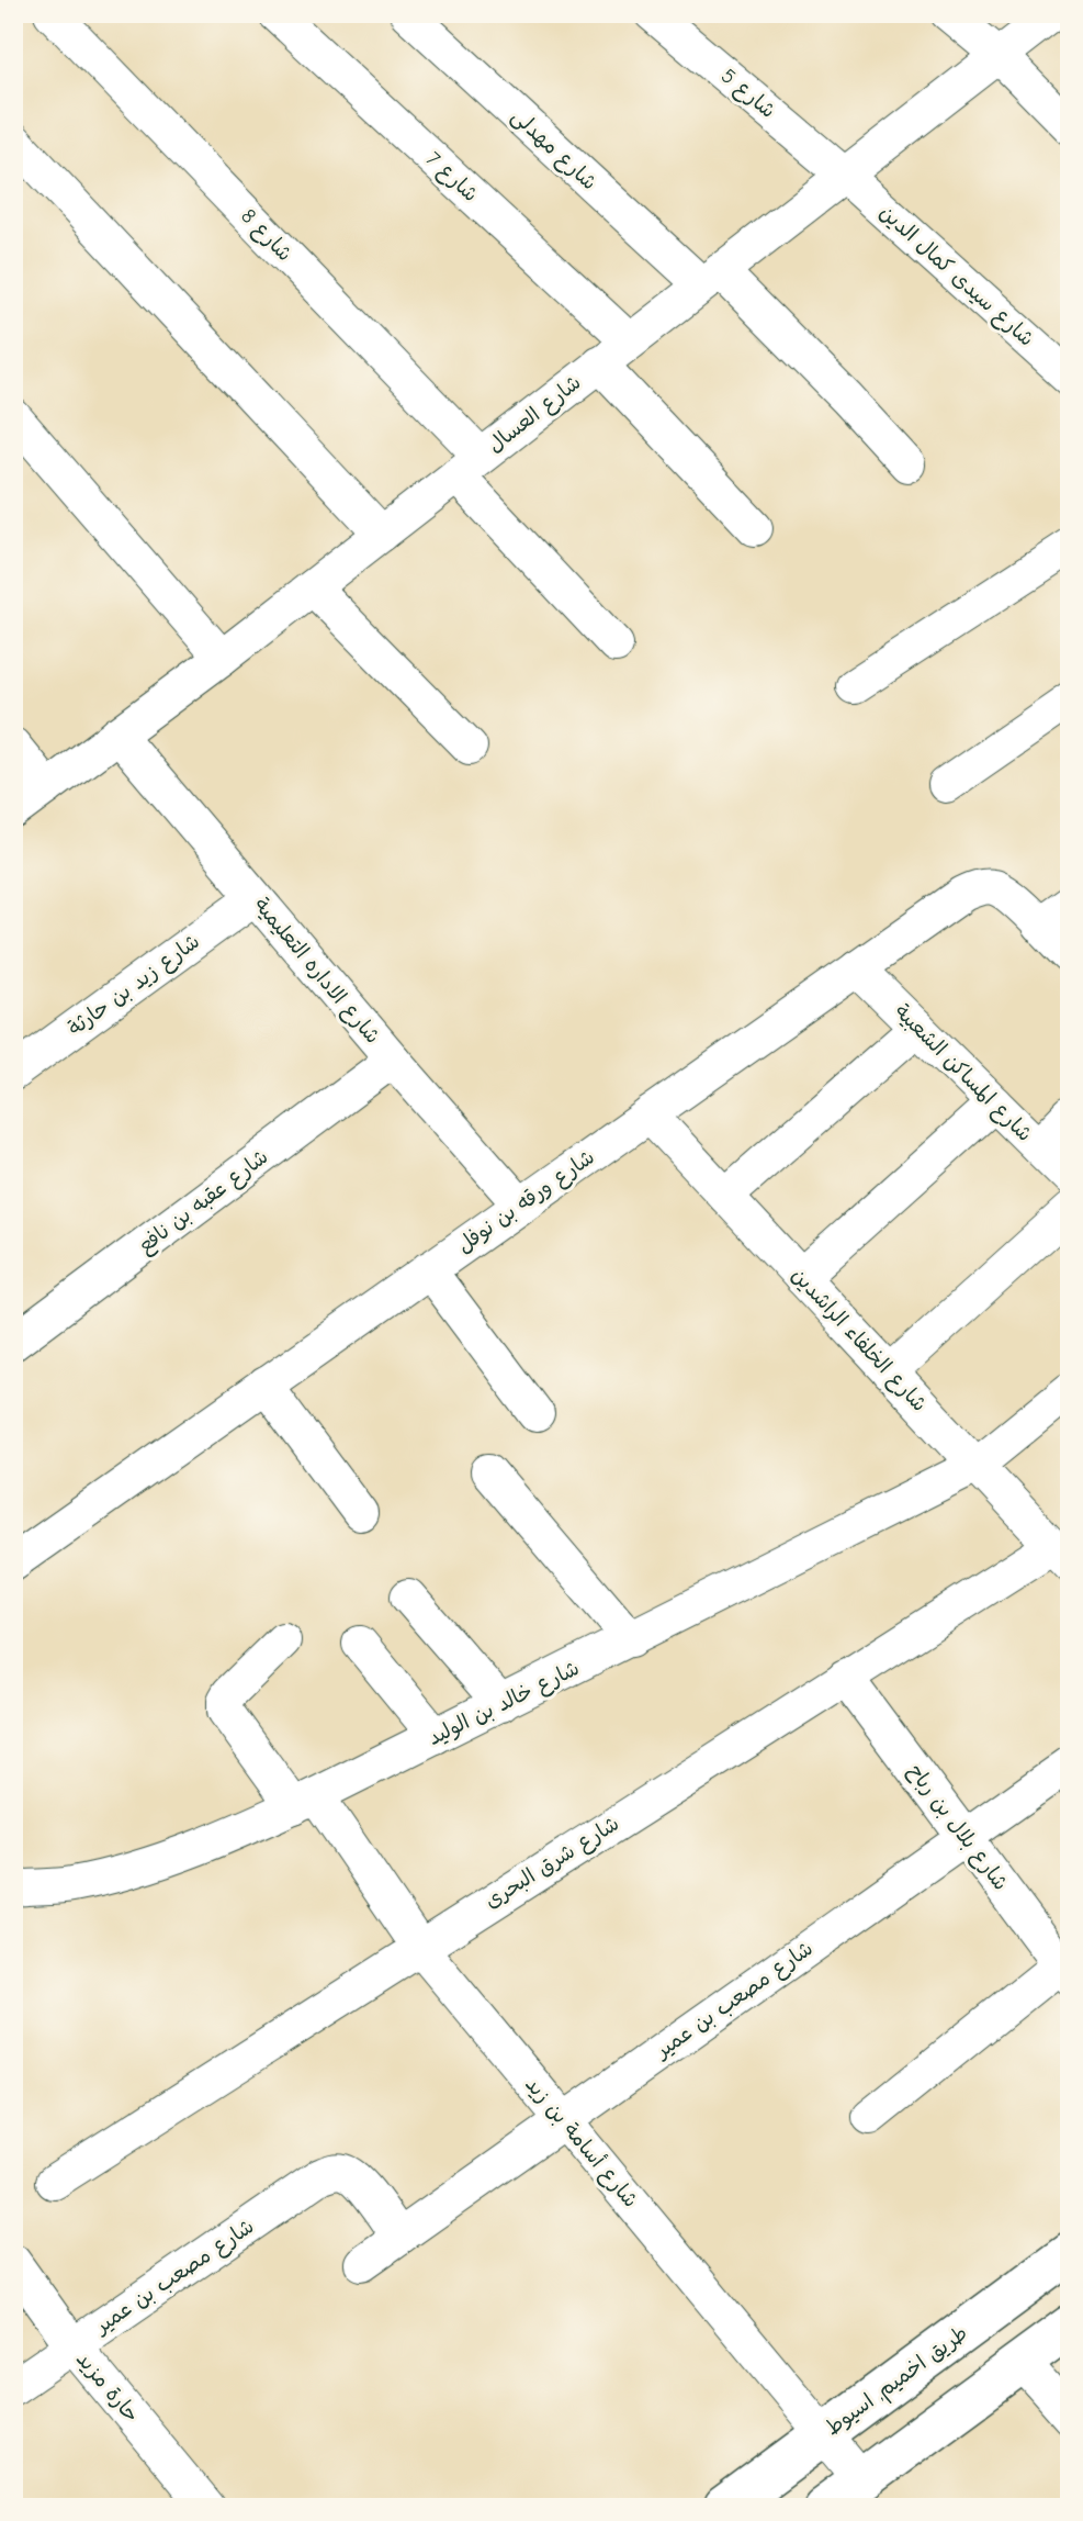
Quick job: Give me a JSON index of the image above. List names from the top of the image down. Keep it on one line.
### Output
{"streets":{"street":["شارع 5","شارع مهدلى","شارع 7","شارع 8","شارع سيدى كمال الدين","شارع العسال","شارع الاداره التعليمية","شارع زيد بن حارثة","شارع المساكن الشعبية","شارع عقبه بن نافع","شارع ورقه بن نوفل","شارع الخلفاء الراشدين","شارع خالد بن الوليد","شارع بلال بن رباح","شارع شرق البحرى","شارع مصعب بن عمير","شارع أسامة بن زيد","طريق اخميم, اسيوط","حارة مزيد"]},"crossings":[["شارع 5","شارع سيدى كمال الدين"],["شارع 5","شارع العسال"],["شارع مهدلى","شارع العسال"],["شارع 7","شارع العسال"],["شارع 8","شارع العسال"],["شارع سيدى كمال الدين","شارع العسال"],["شارع العسال","شارع الاداره التعليمية"],["شارع الاداره التعليمية","شارع زيد بن حارثة"],["شارع الاداره التعليمية","شارع عقبه بن نافع"],["شارع الاداره التعليمية","شارع ورقه بن نوفل"],["شارع المساكن الشعبية","شارع ورقه بن نوفل"],["شارع ورقه بن نوفل","شارع الخلفاء الراشدين"],["شارع الخلفاء الراشدين","شارع خالد بن الوليد"],["شارع الخلفاء الراشدين","شارع شرق البحرى"],["شارع خالد بن الوليد","شارع أسامة بن زيد"],["شارع بلال بن رباح","شارع شرق البحرى"],["شارع بلال بن رباح","شارع مصعب بن عمير"],["شارع شرق البحرى","شارع أسامة بن زيد"],["شارع مصعب بن عمير","شارع أسامة بن زيد"],["شارع مصعب بن عمير","حارة مزيد"],["شارع أسامة بن زيد","طريق اخميم, اسيوط"]]}
